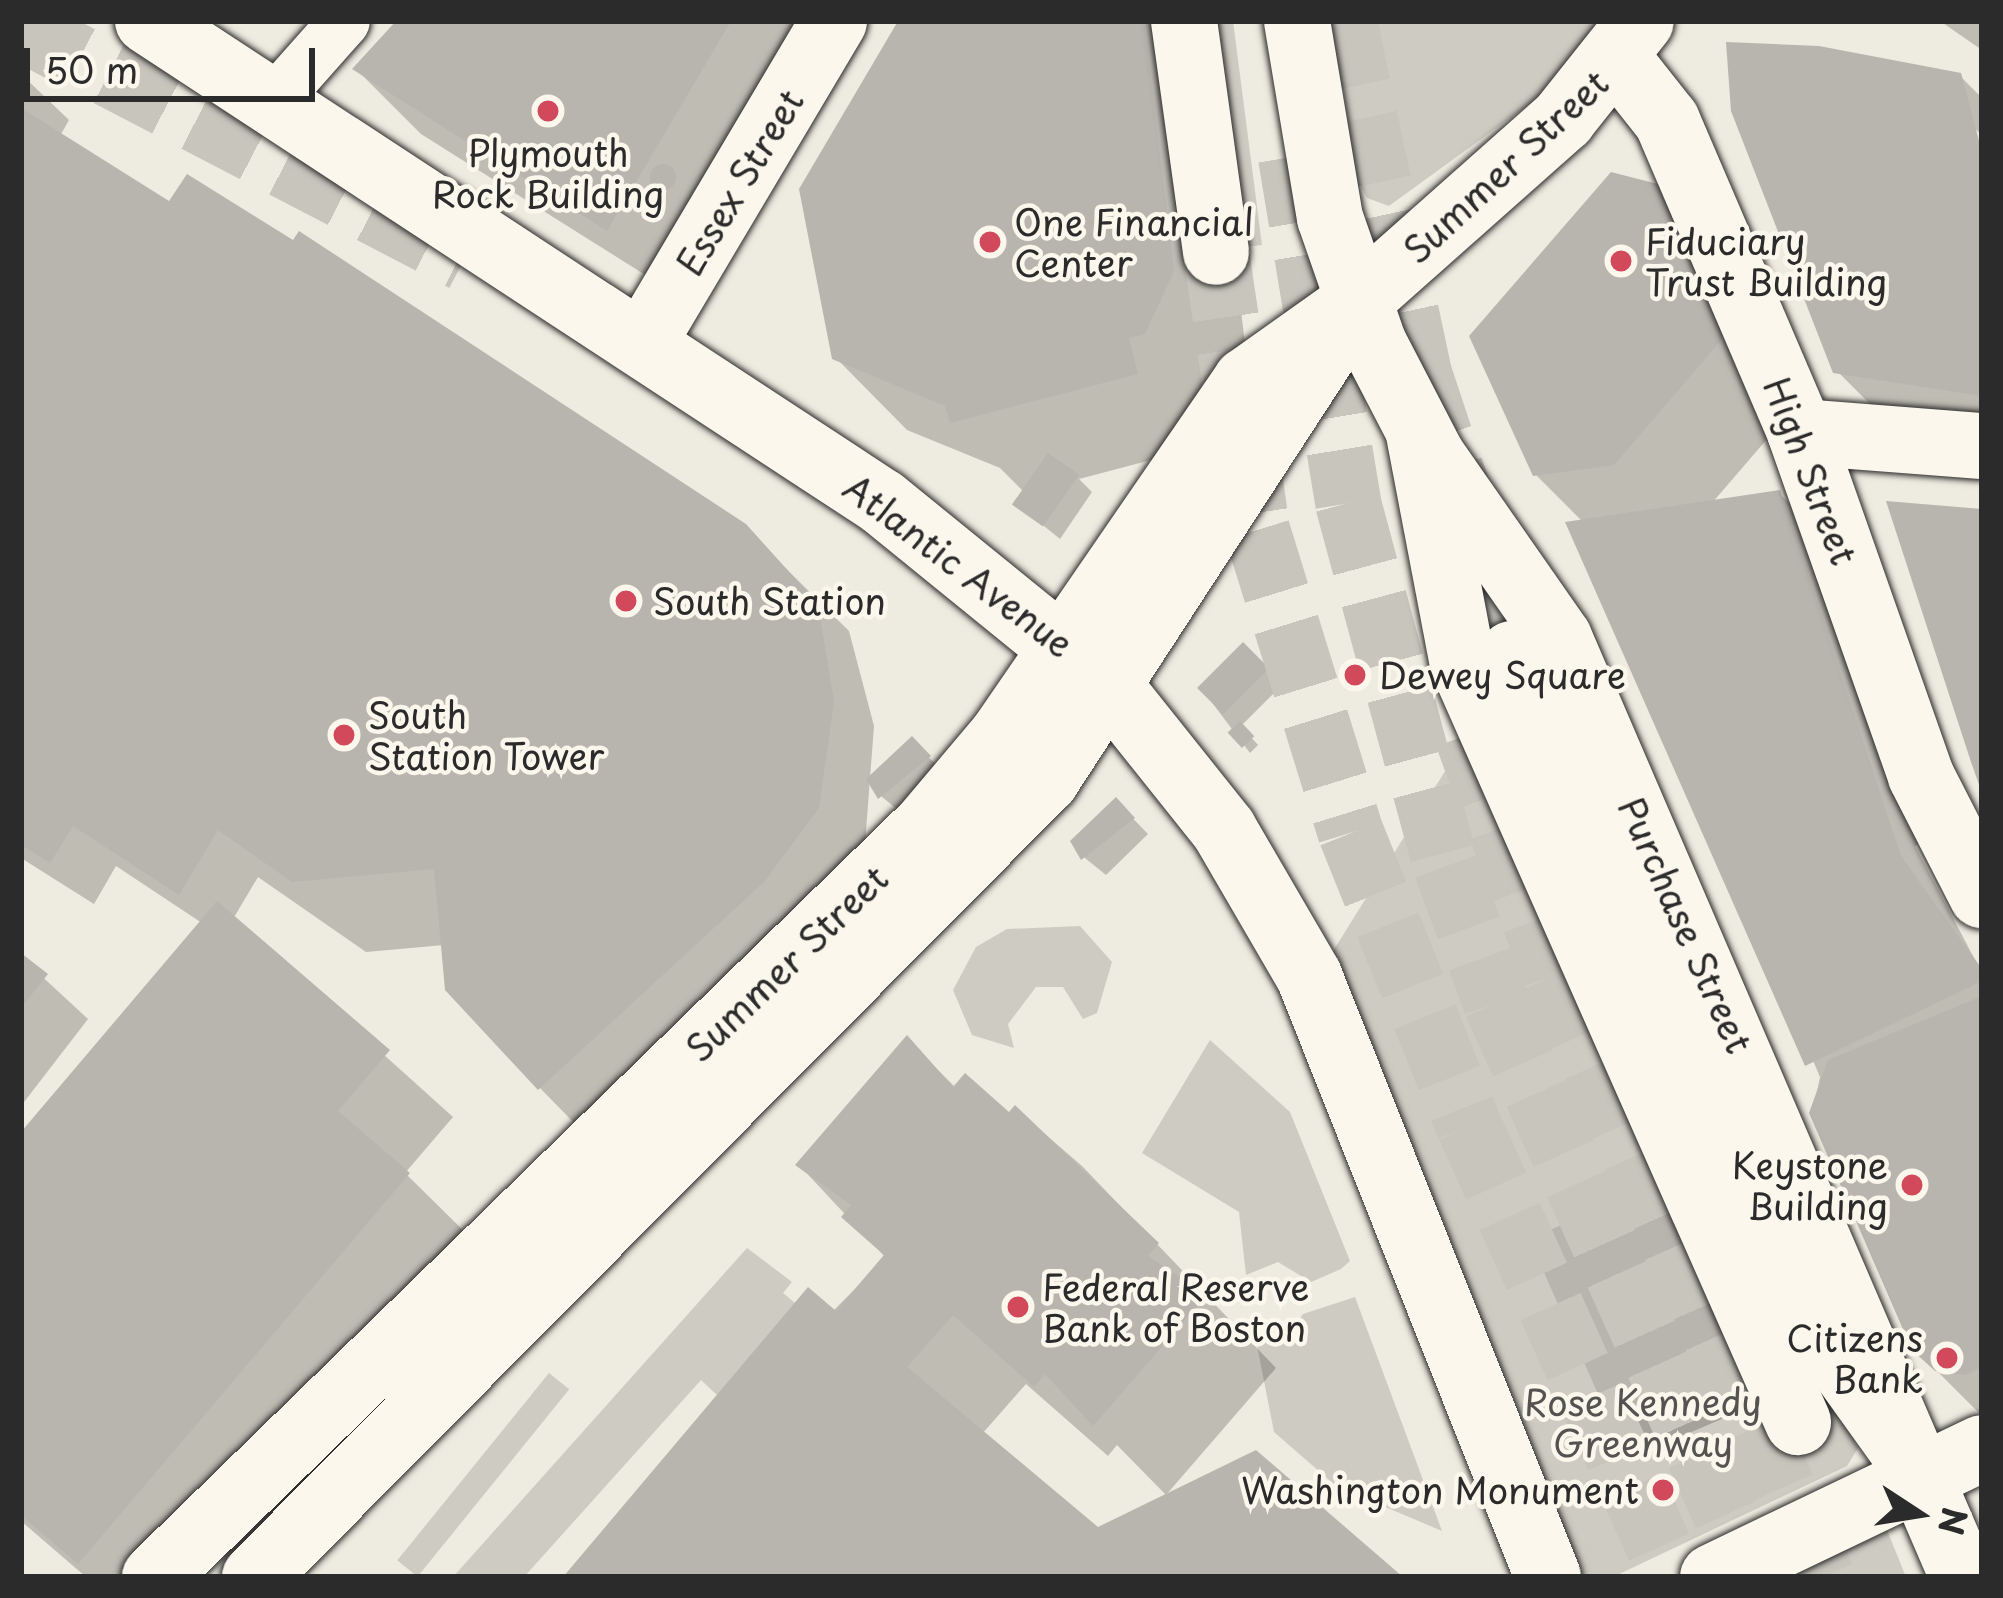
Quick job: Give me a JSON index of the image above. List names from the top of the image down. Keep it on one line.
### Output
{"streets":{"main road":["Summer Street","Essex Street","High Street","Atlantic Avenue","Purchase Street"]},"crossings":[["Summer Street","High Street"],["Summer Street","Atlantic Avenue"],["Summer Street","Purchase Street"],["Essex Street","Atlantic Avenue"]],"parks":["Rose Kennedy Greenway"],"places":["Plymouth Rock Building","One Financial Center","Fiduciary Trust Building","South Station","Dewey Square","South Station Tower","Keystone Building","Federal Reserve Bank of Boston","Citizens Bank","Washington Monument"],"scale_bar":"50 m","north":"right"}
